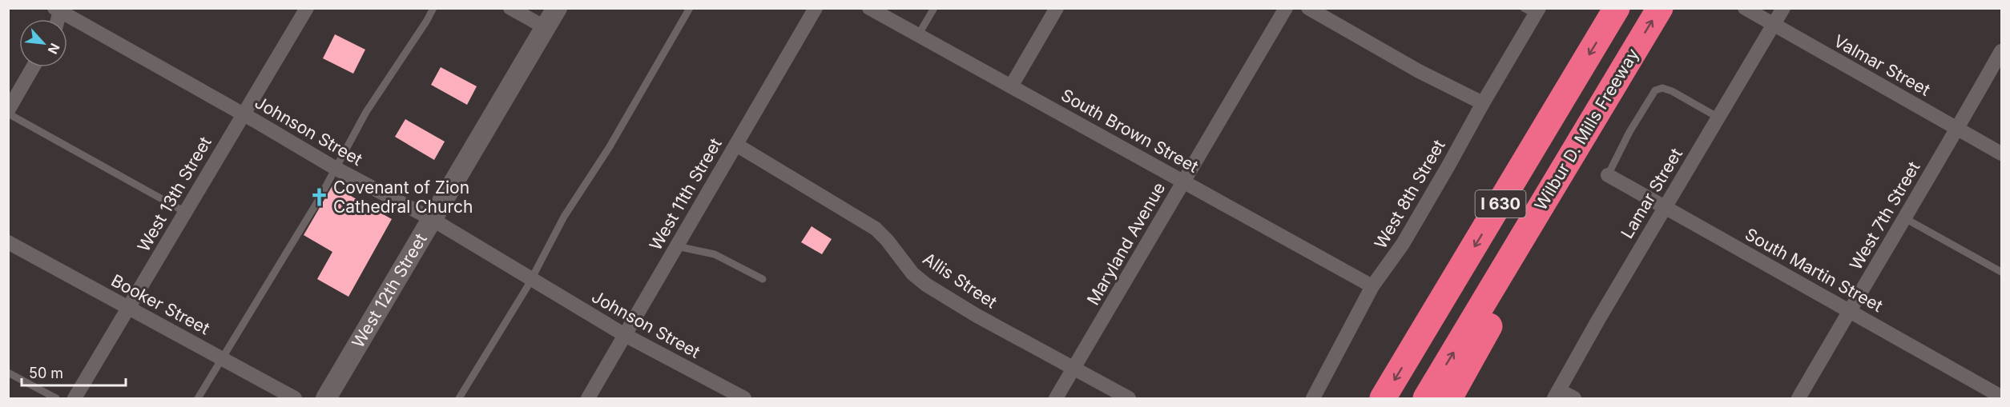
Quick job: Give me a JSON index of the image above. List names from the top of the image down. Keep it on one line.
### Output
{"streets":{"highway":["Wilbur D. Mills Freeway","I 630"],"main road":["West 12th Street"],"street":["Valmar Street","Johnson Street","South Brown Street","Lamar Street","West 13th Street","West 11th Street","West 8th Street","West 7th Street","Maryland Avenue","South Martin Street","Allis Street","Booker Street"]},"crossings":[["Valmar Street","Lamar Street"],["Valmar Street","West 7th Street"],["Johnson Street","West 13th Street"],["Johnson Street","West 11th Street"],["Johnson Street","West 12th Street"],["South Brown Street","West 8th Street"],["South Brown Street","Maryland Avenue"],["Lamar Street","South Martin Street"],["West 13th Street","Booker Street"],["West 11th Street","Allis Street"],["West 7th Street","South Martin Street"],["Maryland Avenue","Allis Street"]],"places":{"church":["Covenant of Zion Cathedral Church"]},"scale_bar":"50 m","north":"bottom right"}
